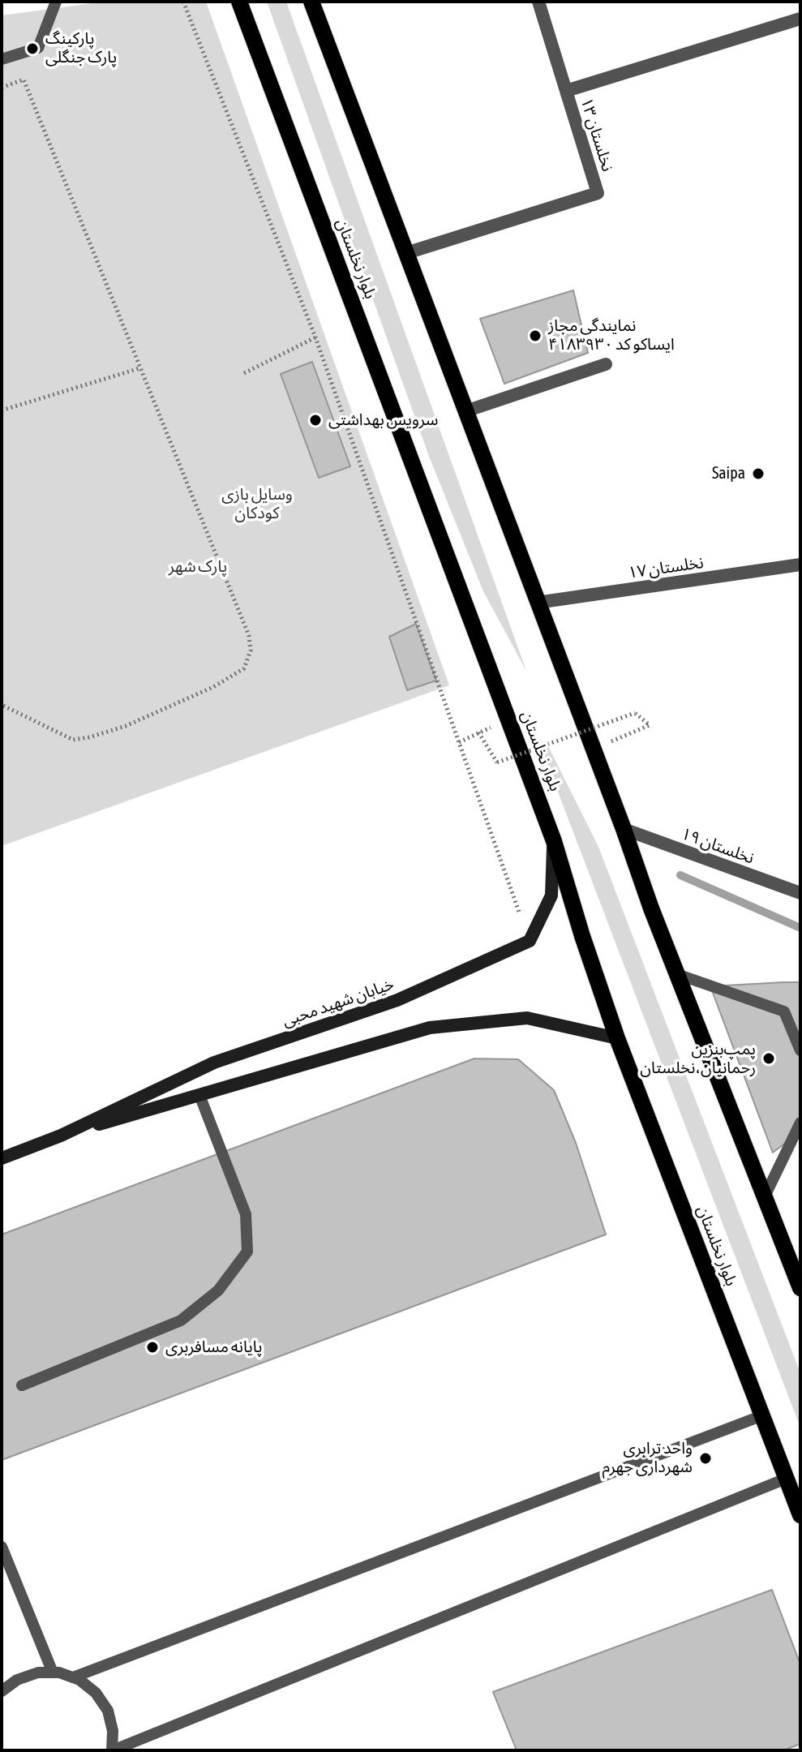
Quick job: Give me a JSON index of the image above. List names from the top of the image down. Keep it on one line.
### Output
{"streets":{"main road":["بلوار نخلستان","خیابان شهید محبی"],"street":["نخلستان ۱۳","نخلستان ۱۷","نخلستان ۱۹"]},"crossings":[["بلوار نخلستان","خیابان شهید محبی"]],"parks":["وسایل بازی کودکان","پارک شهر"],"places":["پارکینگ پارک جنگلی","نمایندگی مجاز ایساکو کد ۴۱۸۳۹۳۰","سرویس بهداشتی","Saipa","پمپ‌بنزین رحمانیان،نخلستان","پایانه مسافربری","واحد ترابری شهرداری جهرم"]}
